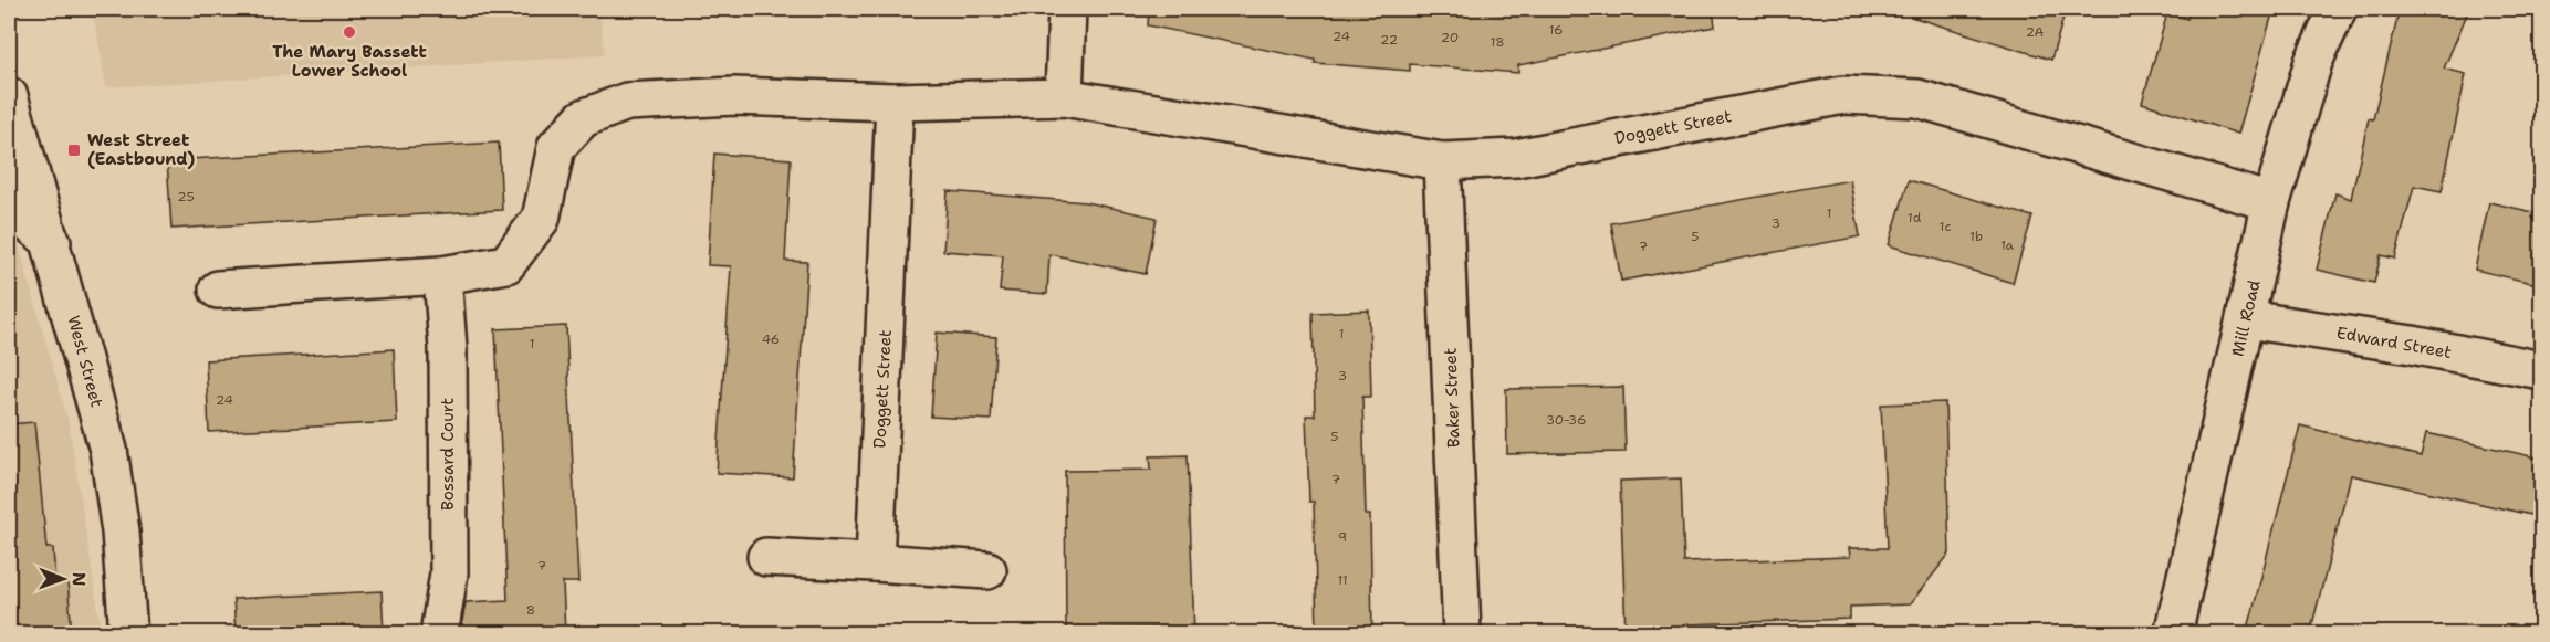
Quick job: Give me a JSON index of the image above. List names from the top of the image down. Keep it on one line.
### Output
{"streets":{"street":["Doggett Street","Mill Road","Edward Street","West Street","Baker Street","Bossard Court"]},"crossings":[["Doggett Street","Mill Road"],["Doggett Street","Baker Street"],["Doggett Street","Bossard Court"],["Mill Road","Edward Street"]],"places":{"other":["The Mary Bassett Lower School"],"transit":["West Street (Eastbound)"]},"house_numbers":["16","2A","24","20","22","18","25","1","1d","3","1c","5","1b","1a","7","1","46","1","3","24","30-36","5","7","9","7","11","8"],"north":"right"}
